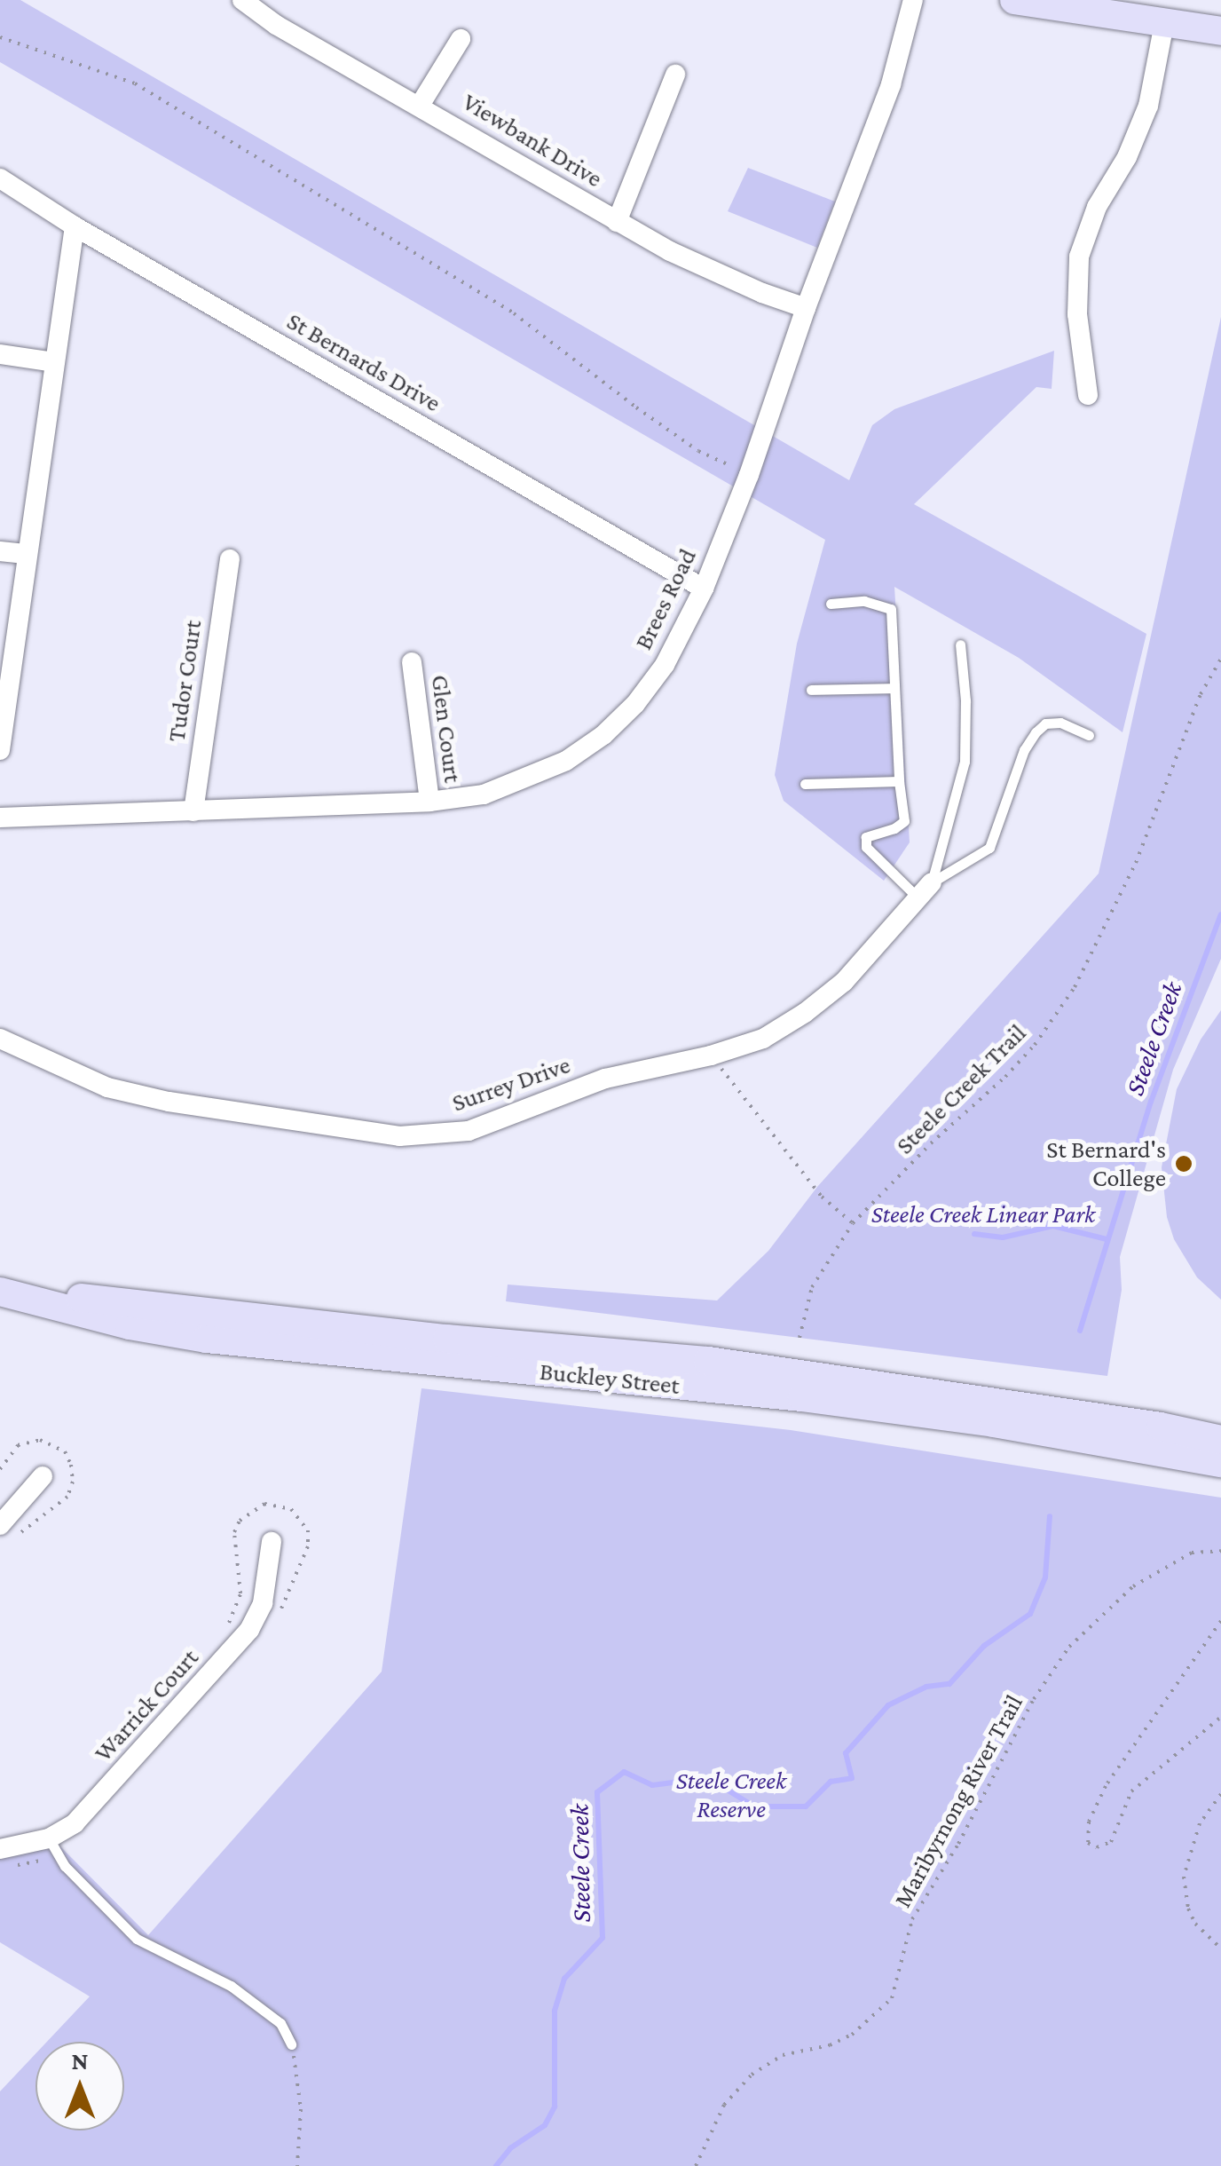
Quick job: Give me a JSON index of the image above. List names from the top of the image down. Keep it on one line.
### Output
{"streets":{"main road":["Buckley Street"],"street":["Viewbank Drive","St Bernards Drive","Brees Road","Tudor Court","Glen Court","Surrey Drive","Warrick Court"],"path":["Steele Creek Trail","Maribyrnong River Trail"]},"crossings":[["Viewbank Drive","Brees Road"],["St Bernards Drive","Brees Road"],["Brees Road","Tudor Court"],["Brees Road","Glen Court"]],"water":["Steele Creek"],"parks":["Steele Creek Linear Park","Steele Creek Reserve"],"places":["St Bernard's College"],"north":"top"}
